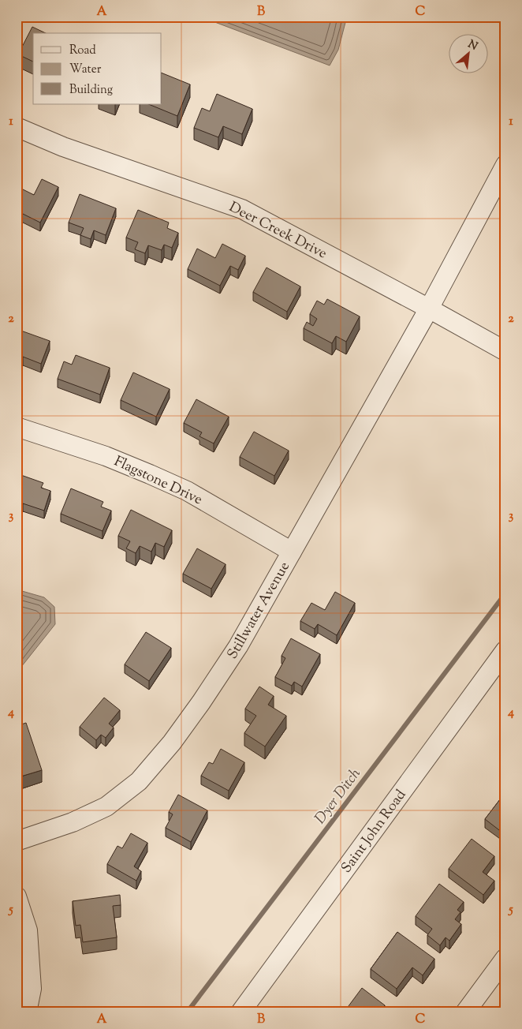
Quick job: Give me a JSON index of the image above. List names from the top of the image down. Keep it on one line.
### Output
{"streets":{"street":["Deer Creek Drive","Flagstone Drive","Stillwater Avenue","Saint John Road"]},"crossings":[["Deer Creek Drive","Stillwater Avenue"],["Flagstone Drive","Stillwater Avenue"]],"water":["Dyer Ditch"],"legend":["Road","Water","Building"],"north":"top right","grid":{"columns":["A","B","C"],"rows":["1","2","3","4","5"]}}
